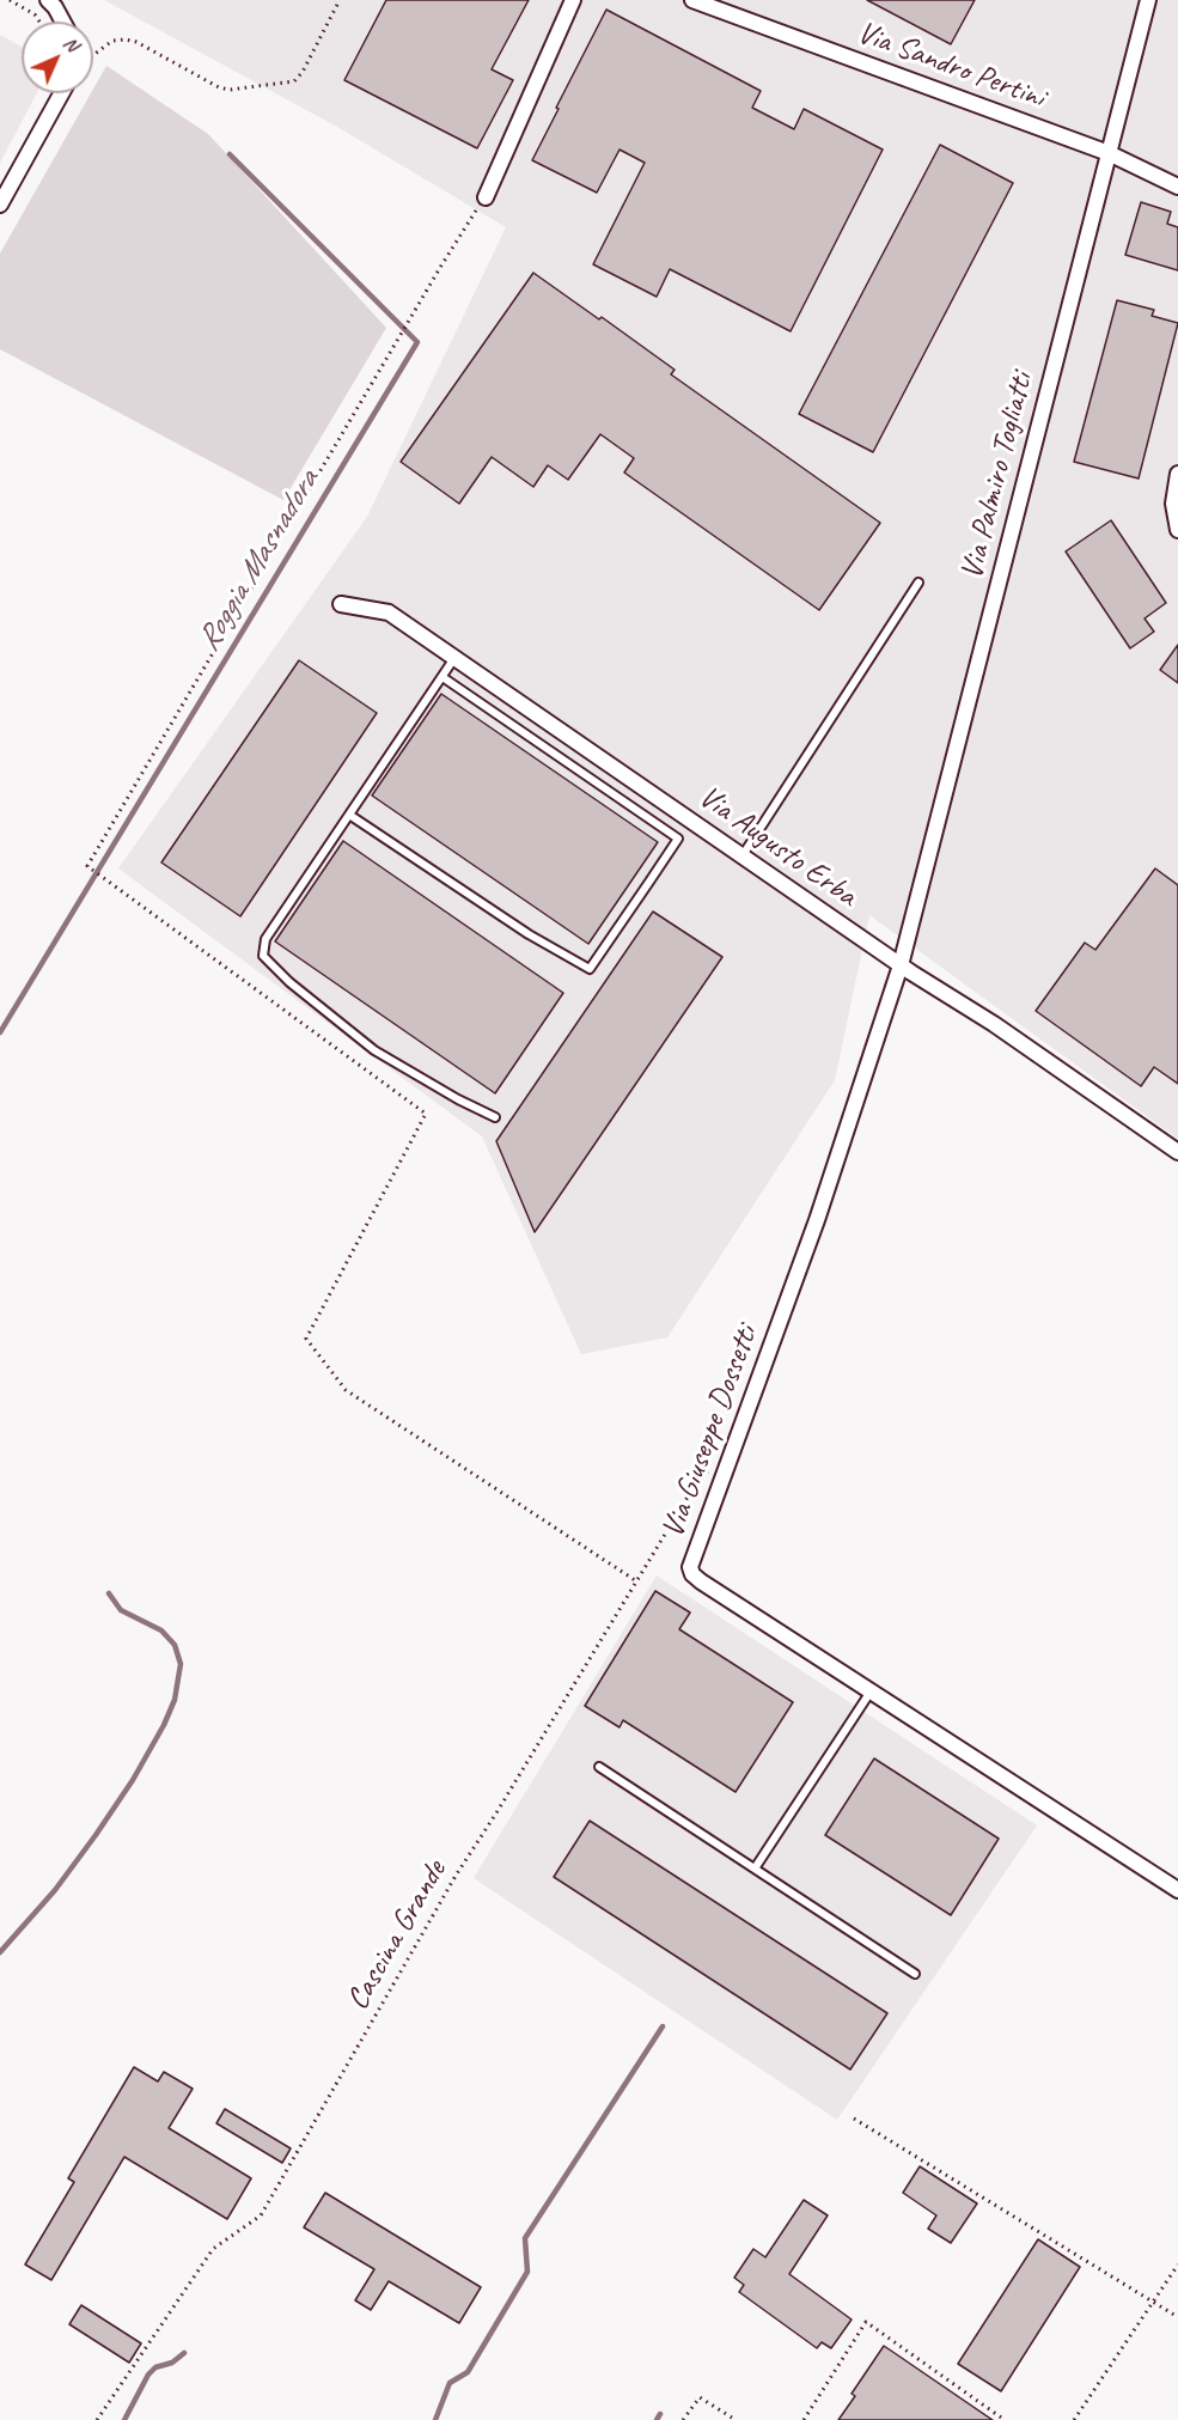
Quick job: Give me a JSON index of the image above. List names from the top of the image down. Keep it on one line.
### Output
{"streets":{"street":["Via Sandro Pertini","Via Palmiro Togliatti","Via Augusto Erba","Via Giuseppe Dossetti"],"path":["Cascina Grande"]},"crossings":[["Via Sandro Pertini","Via Palmiro Togliatti"],["Via Palmiro Togliatti","Via Augusto Erba"],["Via Palmiro Togliatti","Via Giuseppe Dossetti"],["Via Augusto Erba","Via Giuseppe Dossetti"],["Via Giuseppe Dossetti","Cascina Grande"]],"water":["Roggia Masnadora"],"north":"top right"}
